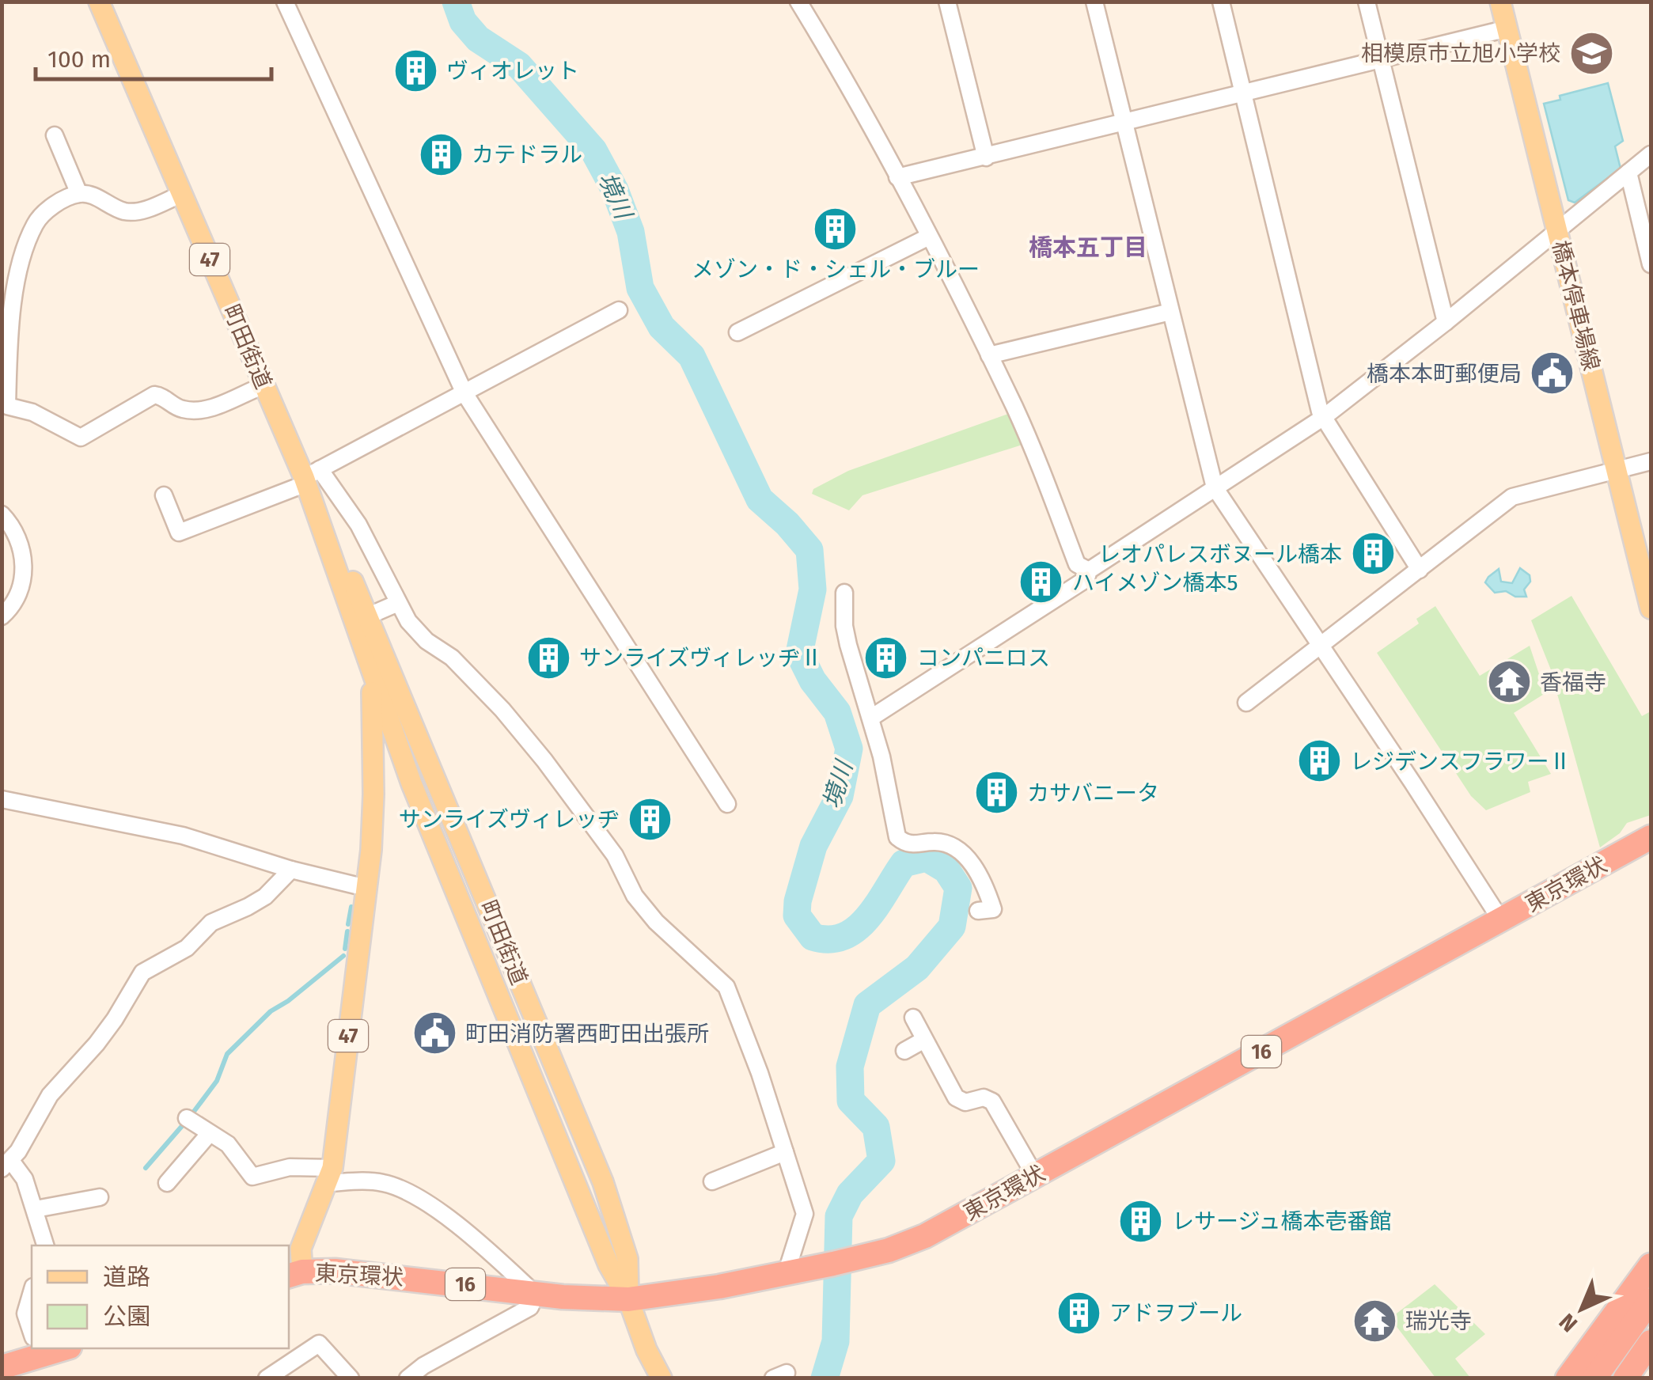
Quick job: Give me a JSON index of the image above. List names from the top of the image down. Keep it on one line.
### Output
{"streets":{"highway":["東京環状","16"],"main road":["47","橋本停車場線","町田街道"]},"crossings":[["47","町田街道"],["47","東京環状"],["町田街道","東京環状"]],"districts":["橋本五丁目"],"water":["境川"],"places":{"school or university":["相模原市立旭小学校"],"building":["ヴィオレット","カテドラル","メゾン・ド・シェル・ブルー","レオパレスボヌール橋本","ハイメゾン橋本5","サンライズヴィレッヂⅡ","コンパニロス","レジデンスフラワーⅡ","カサバニータ","サンライズヴィレッヂ","レサージュ橋本壱番館","アドヲブール"],"public building":["橋本本町郵便局","町田消防署西町田出張所"],"temple":["香福寺","瑞光寺"]},"legend":["道路","公園"],"scale_bar":"100 m","north":"bottom left"}
